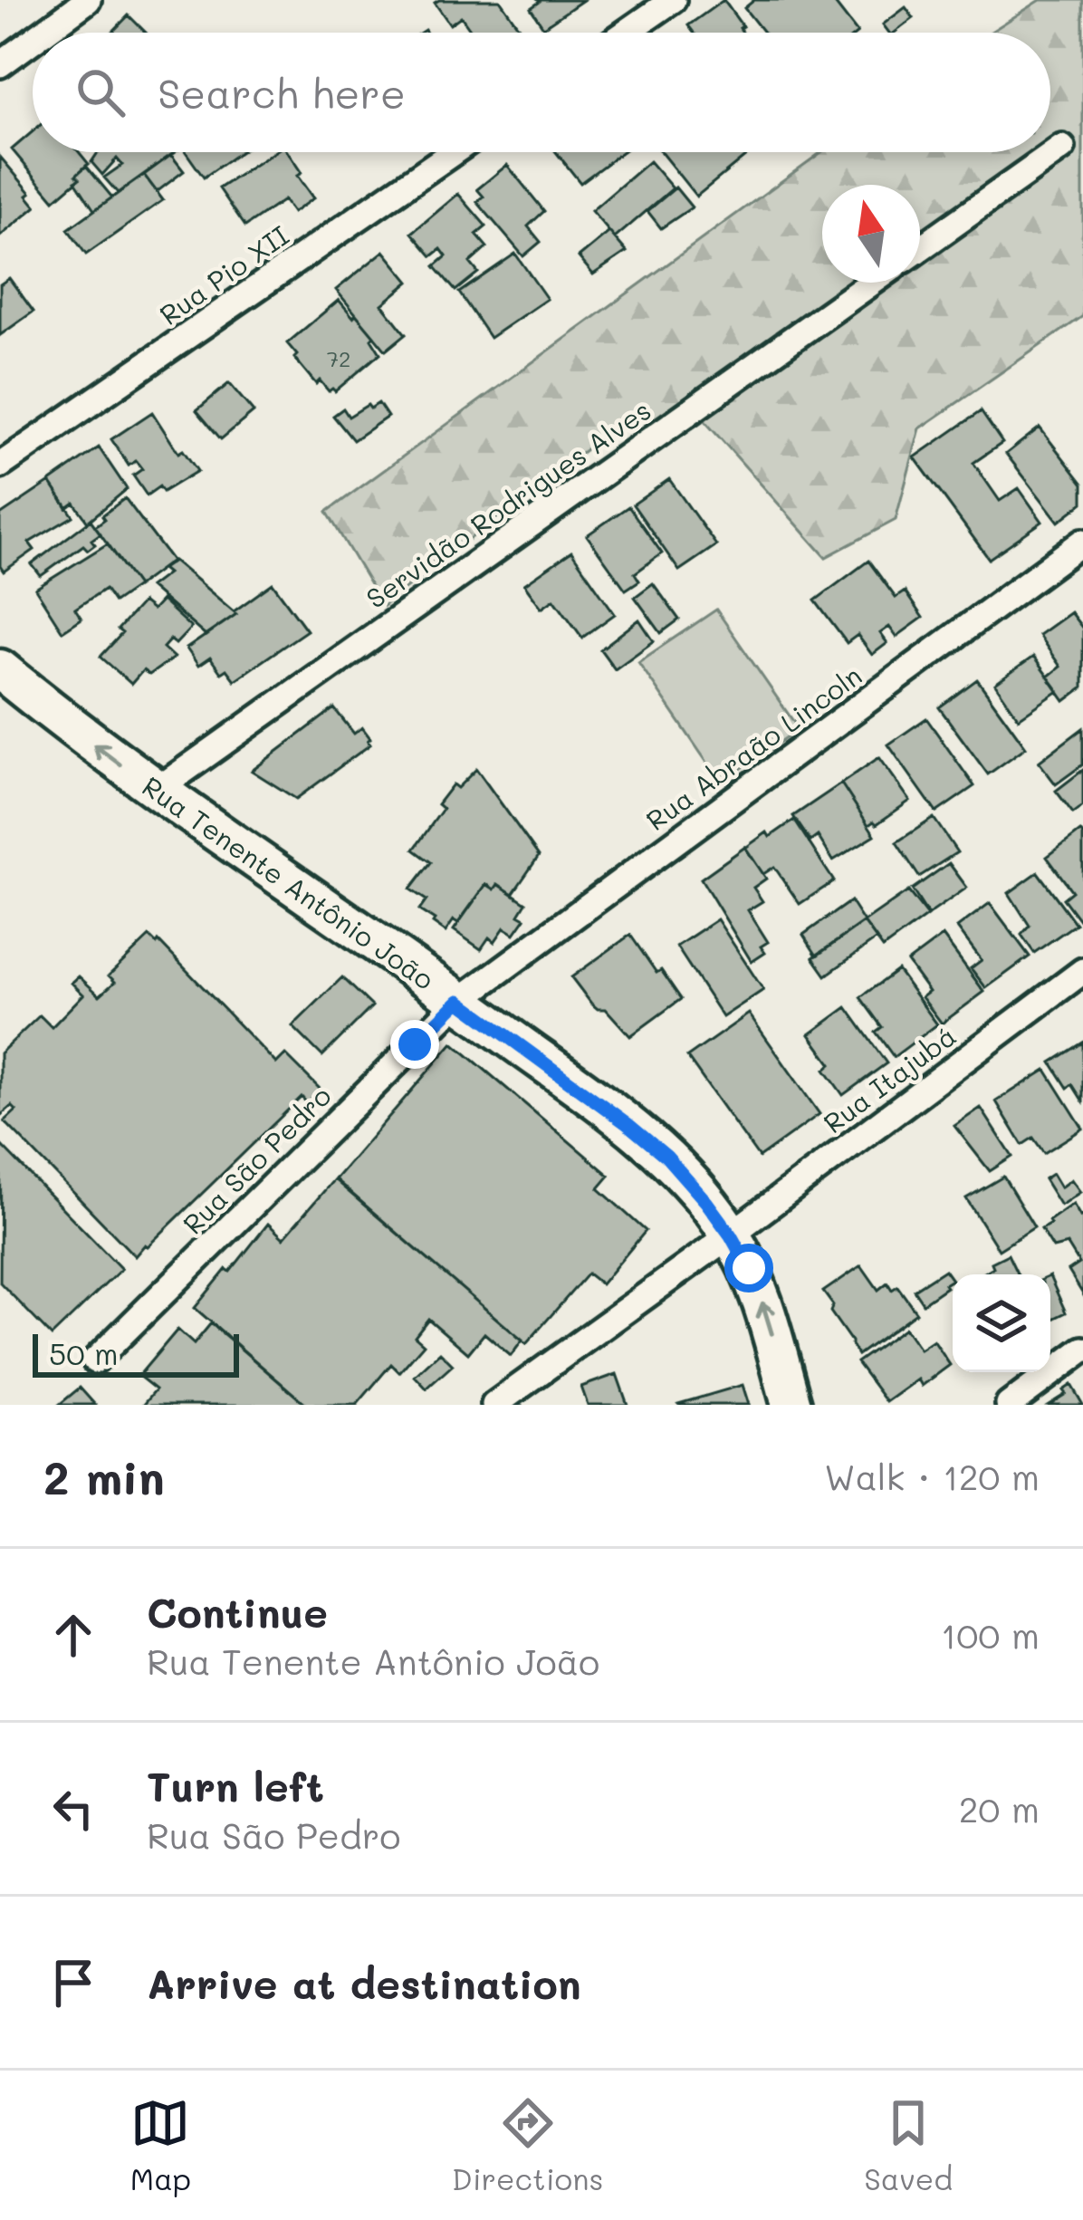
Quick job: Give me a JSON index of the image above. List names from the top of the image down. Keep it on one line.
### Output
{"streets":{"main road":["Rua Tenente Antônio João"],"street":["Rua Pio XII","Servidão Rodrigues Alves","Rua Abraão Lincoln","Rua Itajubá","Rua São Pedro"]},"crossings":[["Servidão Rodrigues Alves","Rua Tenente Antônio João"],["Rua Abraão Lincoln","Rua Tenente Antônio João"],["Rua Abraão Lincoln","Rua São Pedro"],["Rua Tenente Antônio João","Rua Itajubá"],["Rua Tenente Antônio João","Rua São Pedro"]],"house_numbers":["72"],"scale_bar":"50 m","north":"top","page":{"search":"Search here","scale":"50 m","heading":["2 min","Walk · 120 m"],"list":[["Continue","Rua Tenente Antônio João","100 m"],["Turn left","Rua São Pedro","20 m"],"Arrive at destination"],"nav":["Map","Directions","Saved"]}}
